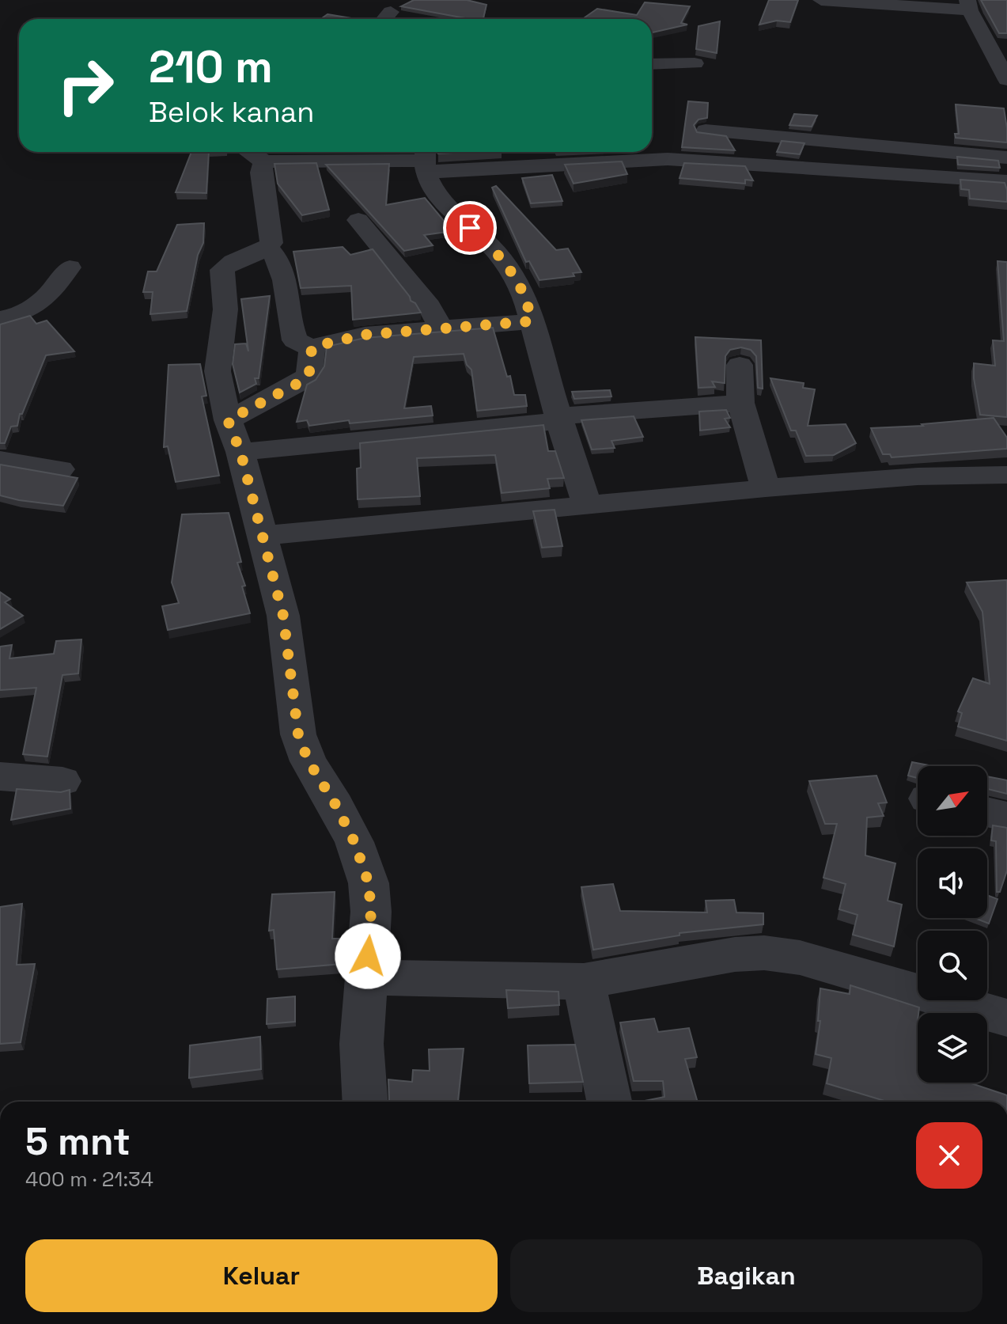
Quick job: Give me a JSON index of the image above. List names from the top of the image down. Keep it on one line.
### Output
{"north":"top right","page":{"turn":["210 m","Belok kanan"],"heading":["5 mnt","400 m · 21:34"],"buttons":["Keluar","Bagikan"]}}
